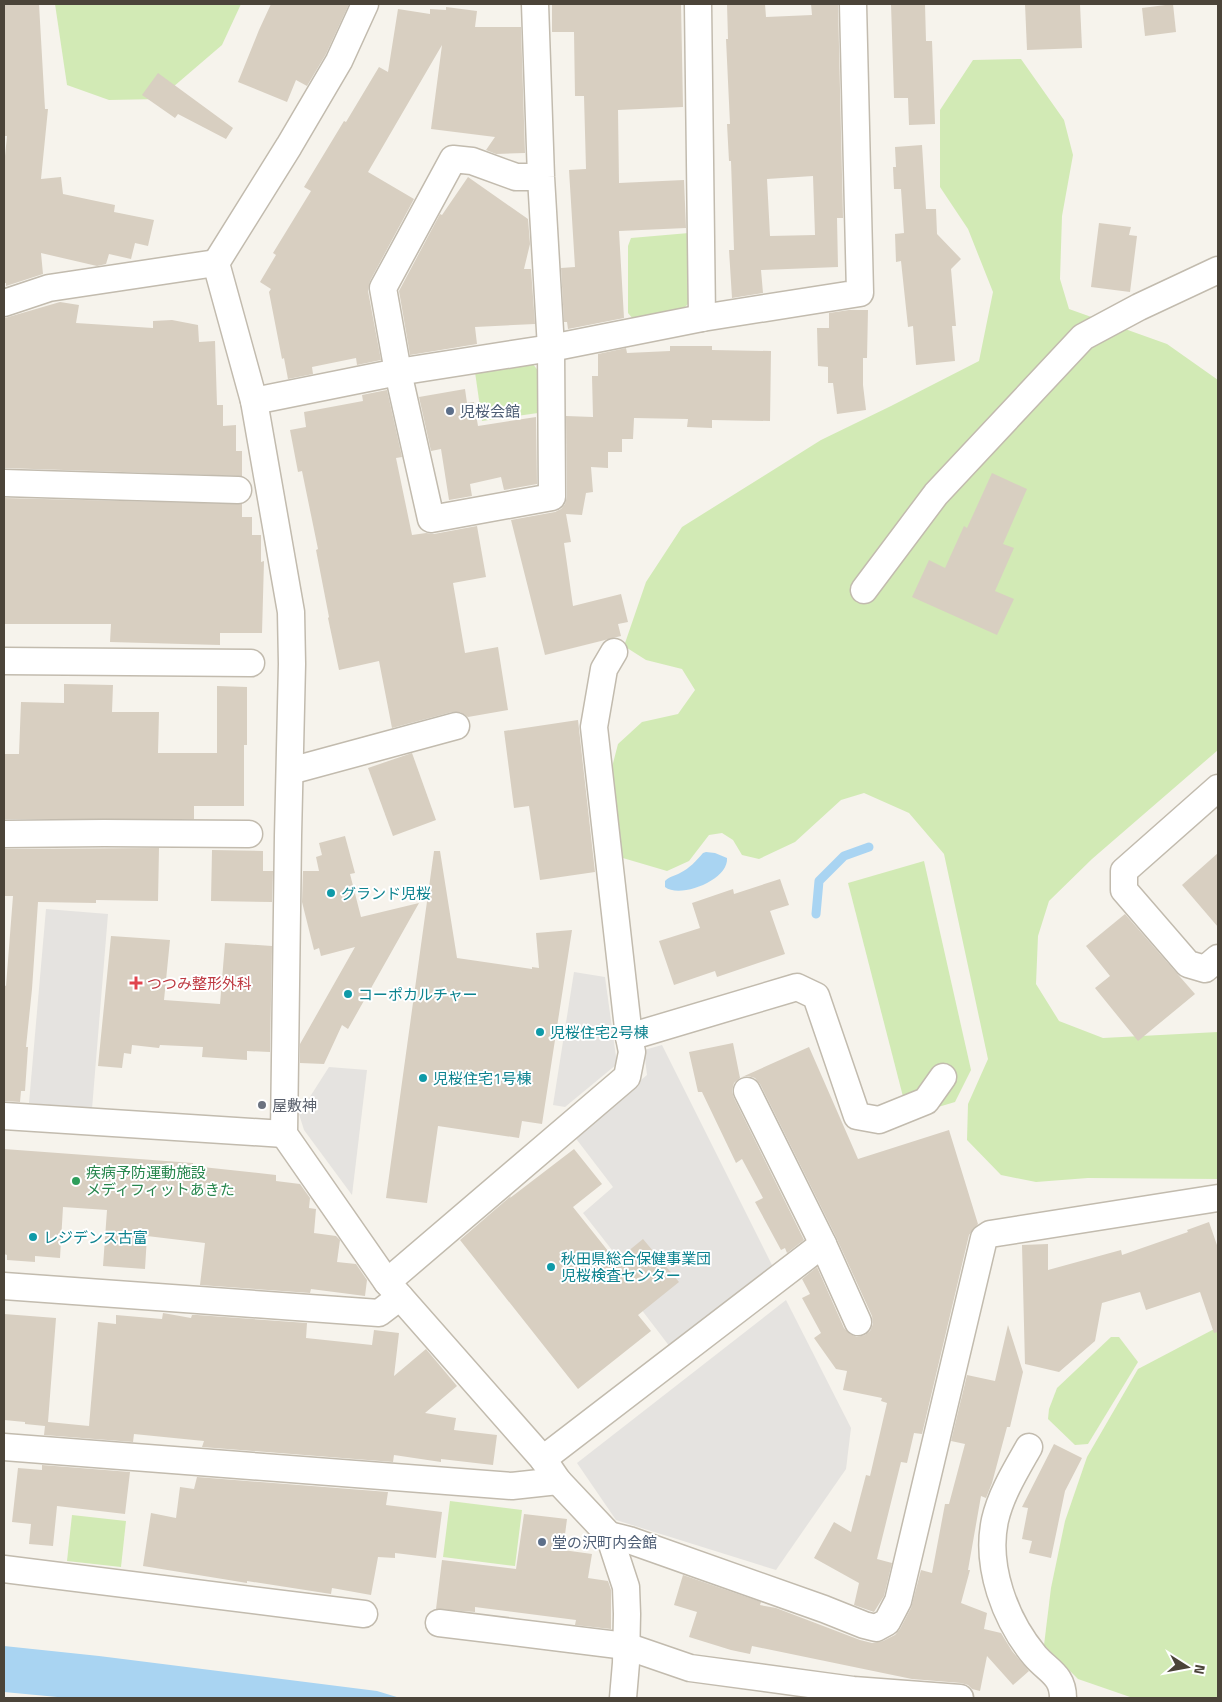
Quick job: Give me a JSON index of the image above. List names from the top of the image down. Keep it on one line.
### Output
{"places":{"other":["児桜会館","グランド児桜","コーポカルチャー","児桜住宅2号棟","児桜住宅1号棟","屋敷神","疾病予防運動施設 メディフィットあきた","レジデンス古富","秋田県総合保健事業団 児桜検査センター","堂の沢町内会館"],"health":["つつみ整形外科"]},"north":"right"}
